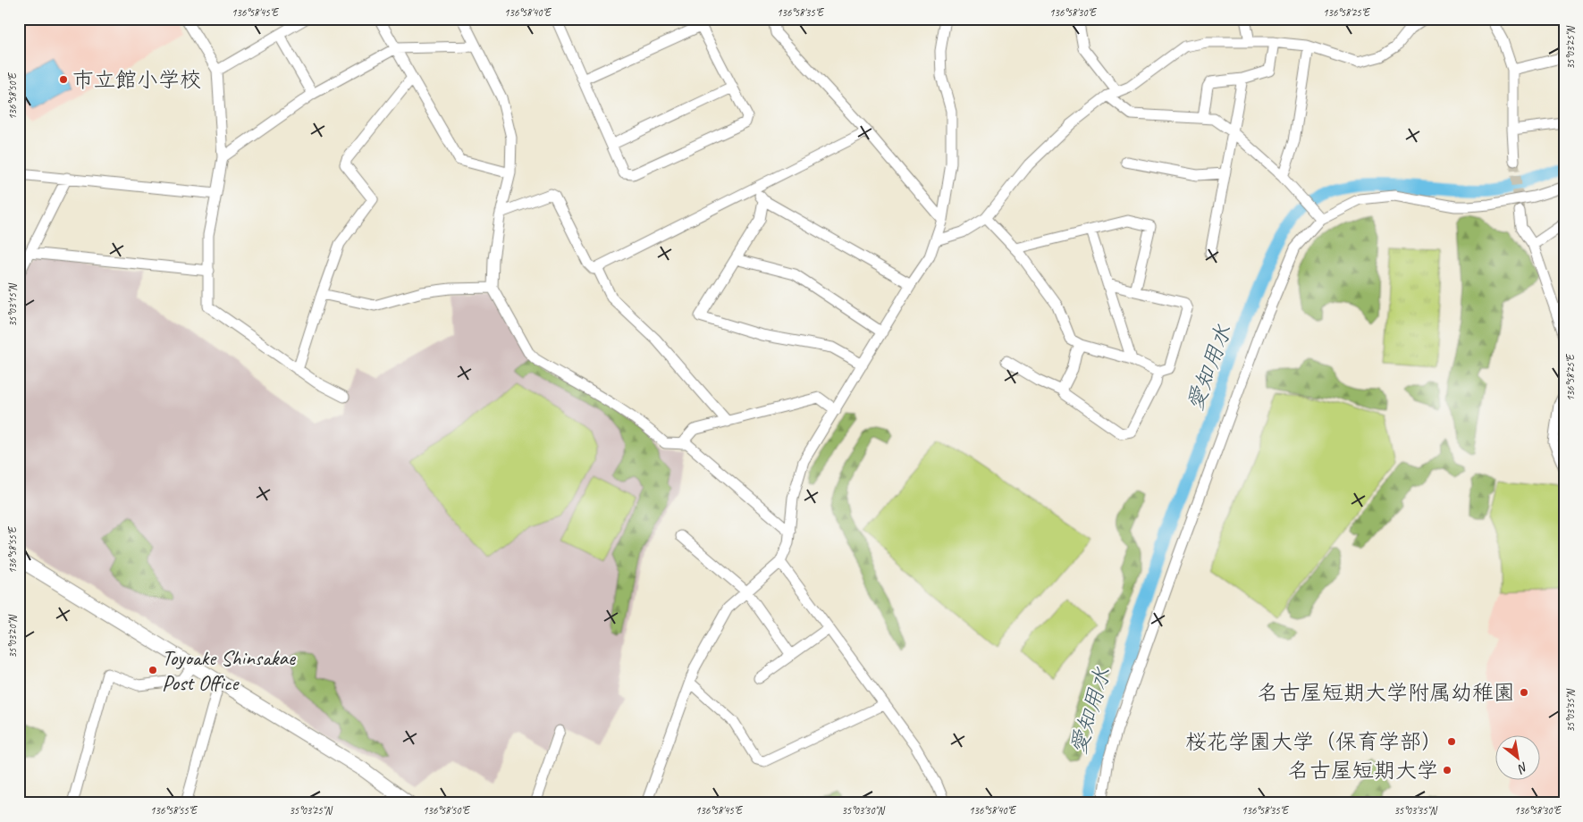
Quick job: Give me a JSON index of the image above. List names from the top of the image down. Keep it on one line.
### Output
{"water":["愛知用水"],"places":["市立館小学校","Toyoake Shinsakae Post Office","名古屋短期大学附属幼稚園","桜花学園大学（保育学部）","名古屋短期大学"],"north":"bottom right","coordinates":["136°58'45\"E","136°58'40\"E","136°58'35\"E","136°58'30\"E","136°58'25\"E","35°03'25\"N","136°58'50\"E","35°03'15\"N","136°58'55\"E","35°03'20\"N","35°03'35\"N","35°03'30\"N"]}
